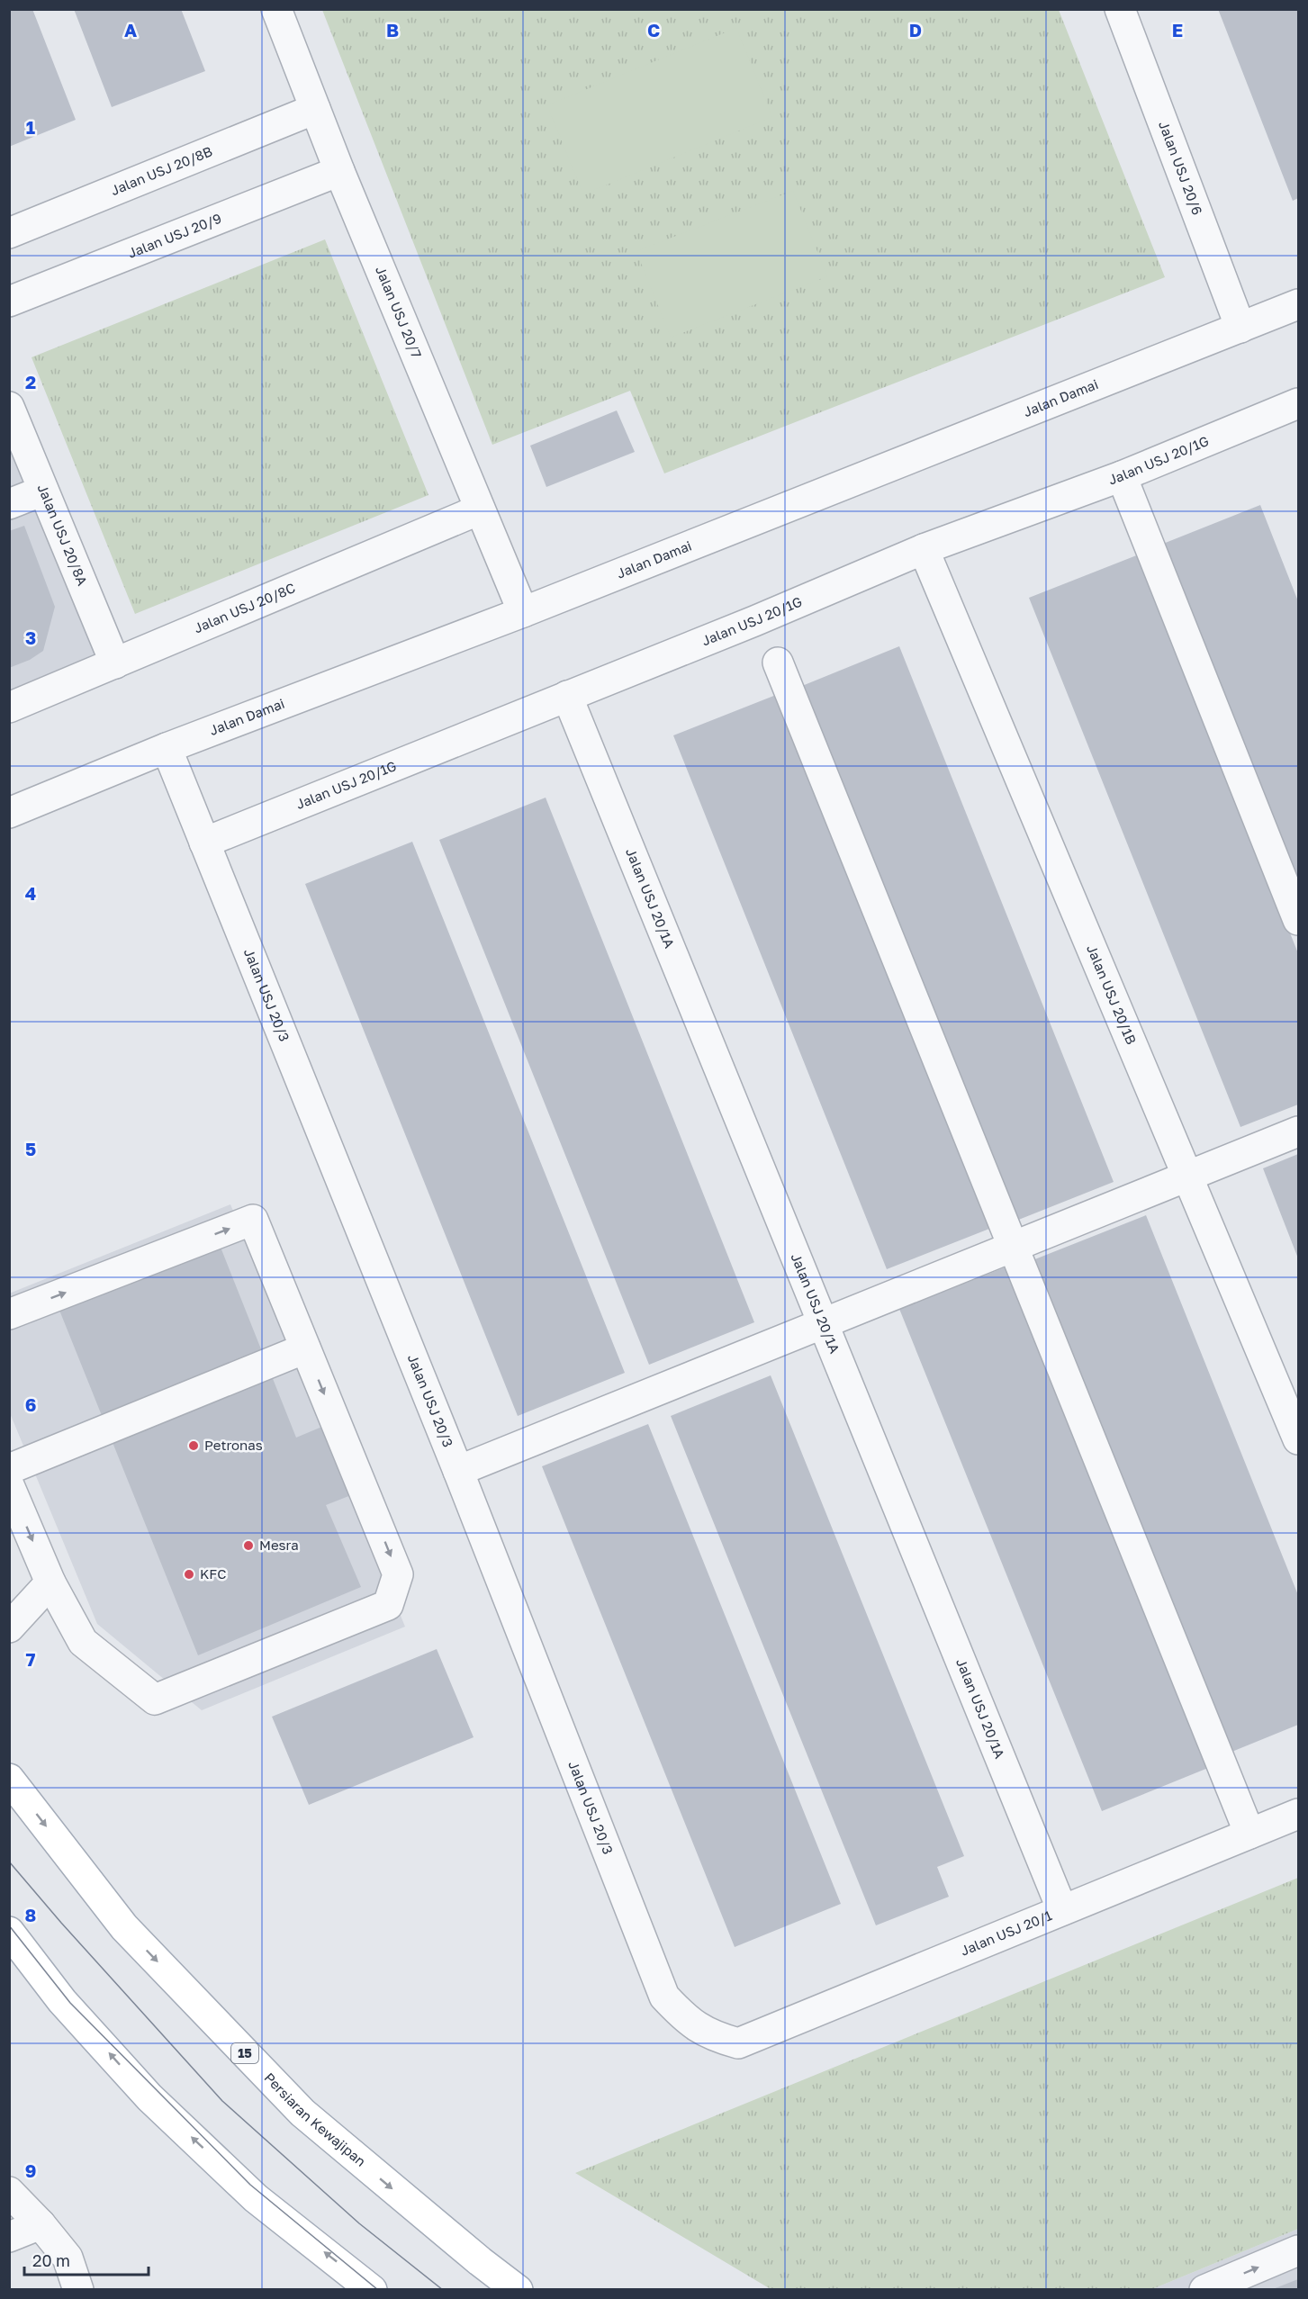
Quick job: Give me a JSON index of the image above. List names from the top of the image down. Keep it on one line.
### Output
{"streets":{"main road":["15","Persiaran Kewajipan"],"street":["Jalan USJ 20/6","Jalan USJ 20/8B","Jalan USJ 20/9","Jalan USJ 20/7","Jalan Damai","Jalan USJ 20/1G","Jalan USJ 20/8A","Jalan USJ 20/8C","Jalan USJ 20/1A","Jalan USJ 20/1B","Jalan USJ 20/3","Jalan USJ 20/1"]},"crossings":[["Jalan USJ 20/6","Jalan Damai"],["Jalan USJ 20/8B","Jalan USJ 20/7"],["Jalan USJ 20/9","Jalan USJ 20/7"],["Jalan USJ 20/7","Jalan Damai"],["Jalan USJ 20/7","Jalan USJ 20/8C"],["Jalan Damai","Jalan USJ 20/3"],["Jalan USJ 20/1G","Jalan USJ 20/1A"],["Jalan USJ 20/1G","Jalan USJ 20/1B"],["Jalan USJ 20/1G","Jalan USJ 20/3"],["Jalan USJ 20/8A","Jalan USJ 20/8C"],["Jalan USJ 20/1A","Jalan USJ 20/1"],["Jalan USJ 20/3","Jalan USJ 20/1"]],"places":["Petronas","Mesra","KFC"],"scale_bar":"20 m","grid":{"columns":["A","B","C","D","E"],"rows":["1","2","3","4","5","6","7","8","9"]}}
